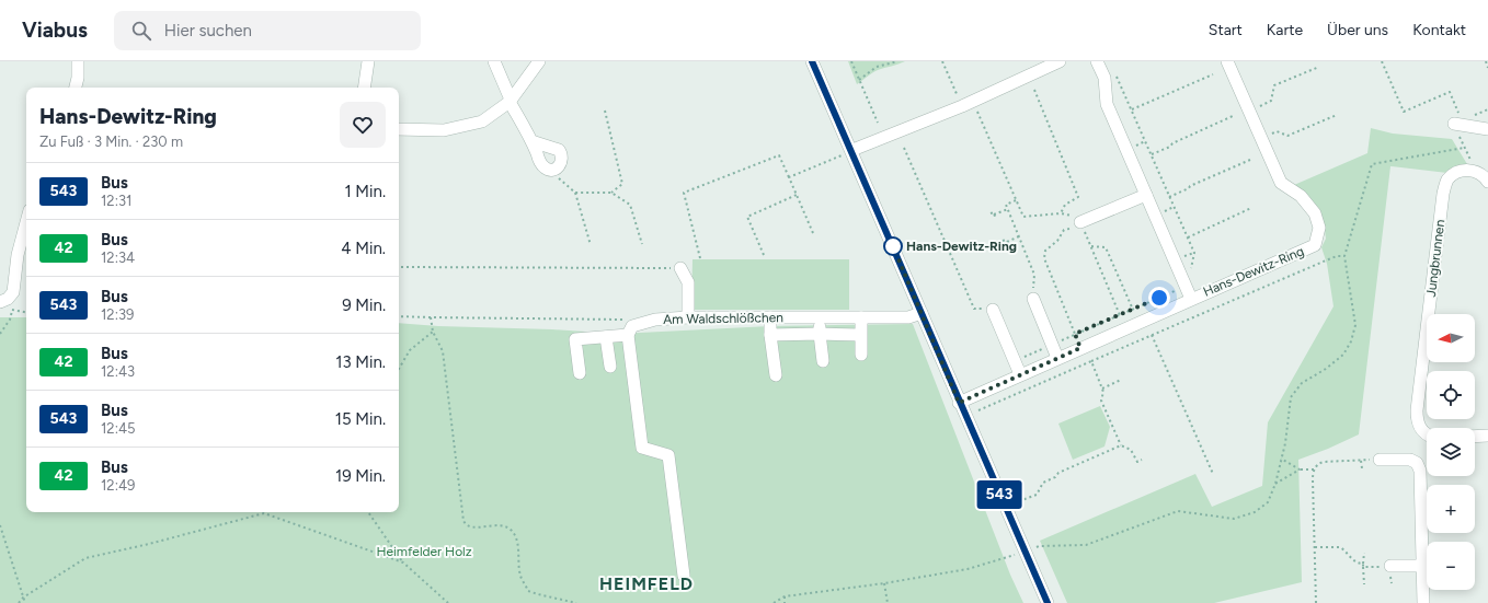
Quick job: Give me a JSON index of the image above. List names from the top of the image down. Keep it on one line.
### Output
{"streets":{"street":["Jungbrunnen","Hans-Dewitz-Ring","Am Waldschlößchen"]},"districts":["HEIMFELD"],"parks":["Heimfelder Holz"],"places":["Hans-Dewitz-Ring"],"lines":["bus line 543"],"north":"left","page":{"header":"Viabus","search":"Hier suchen","nav":["Start","Karte","Über uns","Kontakt"],"on_map":"543","heading":["Hans-Dewitz-Ring","Zu Fuß · 3 Min. · 230 m"],"list":[{"mark":"543","name":"Bus","note":"12:31","value":"1 Min."},{"mark":"42","name":"Bus","note":"12:34","value":"4 Min."},{"mark":"543","name":"Bus","note":"12:39","value":"9 Min."},{"mark":"42","name":"Bus","note":"12:43","value":"13 Min."},{"mark":"543","name":"Bus","note":"12:45","value":"15 Min."},{"mark":"42","name":"Bus","note":"12:49","value":"19 Min."}],"map_buttons":["+","−"]}}
